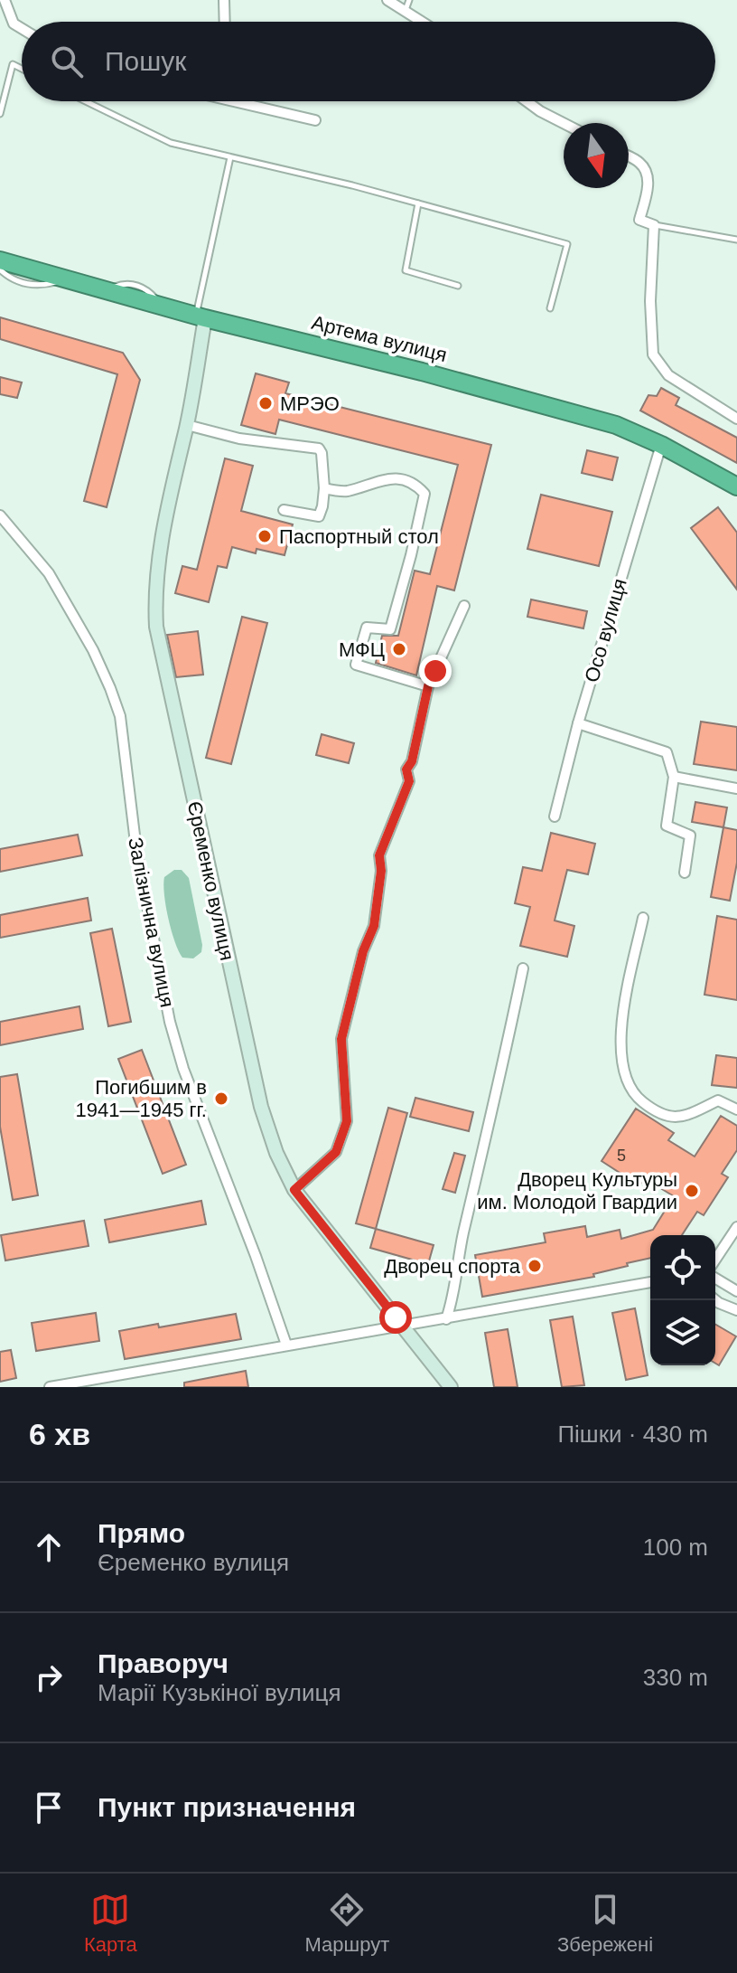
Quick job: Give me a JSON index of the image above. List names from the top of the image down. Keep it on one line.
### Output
{"streets":{"highway":["Артема вулиця"],"street":["Осо вулиця","Єременко вулиця","Залізнична вулиця"]},"crossings":[["Артема вулиця","Осо вулиця"],["Артема вулиця","Єременко вулиця"]],"places":["МРЭО","Паспортный стол","МФЦ","Погибшим в 1941—1945 гг.","Дворец Культуры им. Молодой Гвардии","Дворец спорта"],"house_numbers":["5"],"north":"bottom","page":{"search":"Пошук","heading":["6 хв","Пішки · 430 m"],"list":[["Прямо","Єременко вулиця","100 m"],["Праворуч","Марії Кузькіної вулиця","330 m"],"Пункт призначення"],"nav":["Карта","Маршрут","Збережені"]}}
